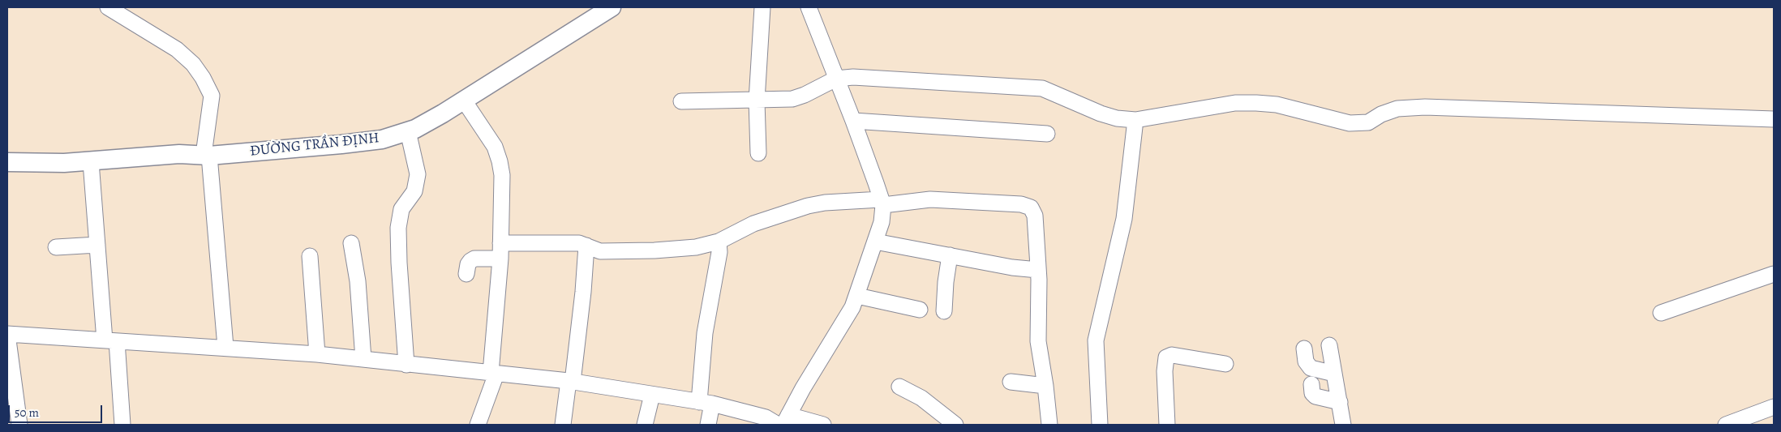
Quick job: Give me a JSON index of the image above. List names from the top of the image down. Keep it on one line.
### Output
{"streets":{"main road":["ĐƯỜNG TRẦN ĐỊNH"]},"scale_bar":"50 m"}
